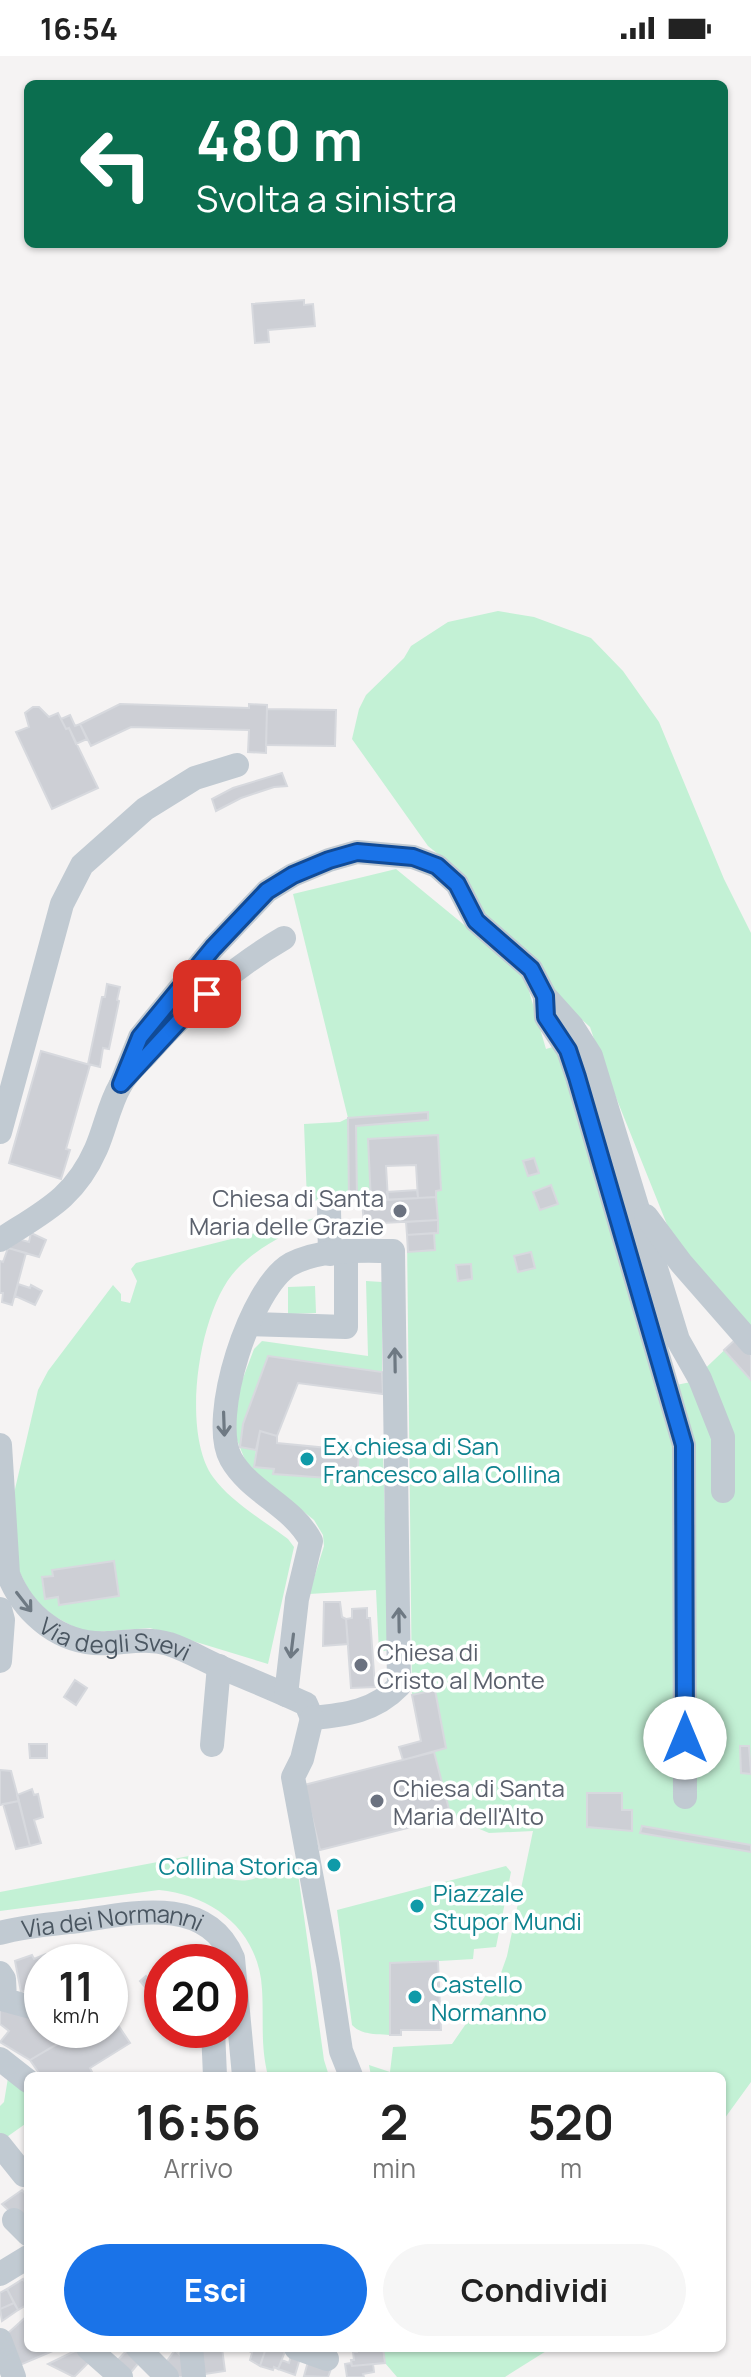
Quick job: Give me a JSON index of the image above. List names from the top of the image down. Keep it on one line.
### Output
{"streets":{"street":["Via degli Svevi","Via dei Normanni"]},"one_way":["Via degli Svevi"],"places":["Chiesa di Santa Maria delle Grazie","Ex chiesa di San Francesco alla Collina","Chiesa di Cristo al Monte","Chiesa di Santa Maria dell'Alto","Collina Storica","Piazzale Stupor Mundi","Castello Normanno"],"page":{"status":"16:54","turn":["480 m","Svolta a sinistra"],"speed":"11 km/h","limit":"20","eta":["16:56","Arrivo","2","min","520","m"],"buttons":["Esci","Condividi"]}}
